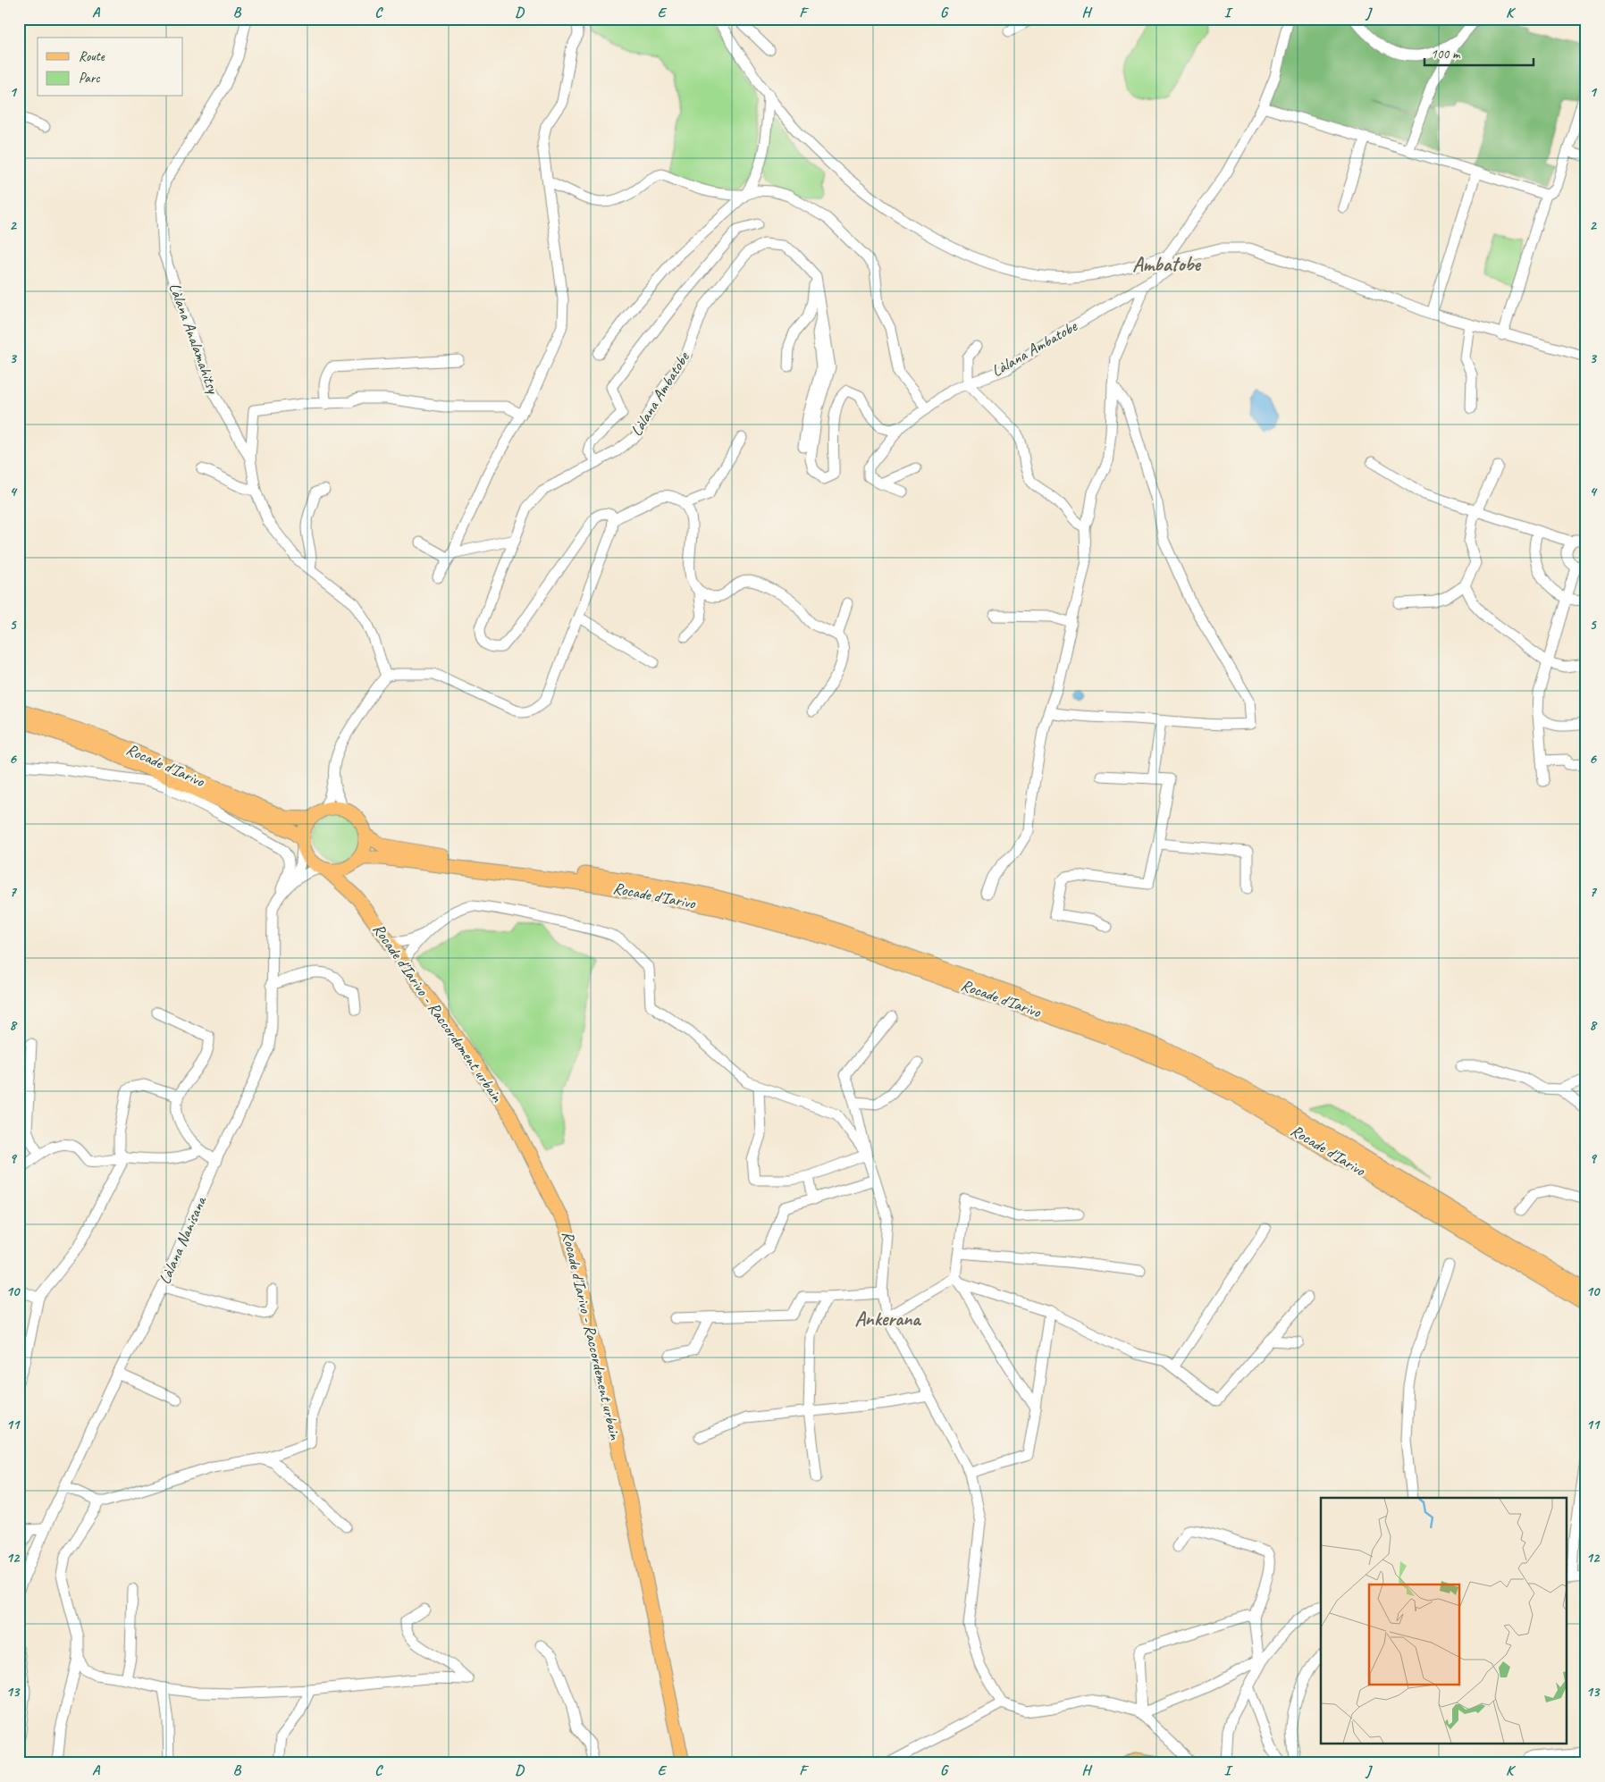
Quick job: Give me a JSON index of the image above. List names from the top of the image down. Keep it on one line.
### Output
{"streets":{"main road":["Rocade d'Iarivo","Rocade d'Iarivo - Raccordement urbain"],"street":["Làlana Analamahitsy","Làlana Ambatobe","Làlana Nanisana"]},"crossings":[["Rocade d'Iarivo","Rocade d'Iarivo - Raccordement urbain"],["Rocade d'Iarivo","Làlana Nanisana"],["Rocade d'Iarivo - Raccordement urbain","Làlana Nanisana"]],"districts":["Ambatobe","Ankerana"],"legend":["Route","Parc"],"scale_bar":"100 m","grid":{"columns":["A","B","C","D","E","F","G","H","I","J","K"],"rows":["1","2","3","4","5","6","7","8","9","10","11","12","13"]}}
